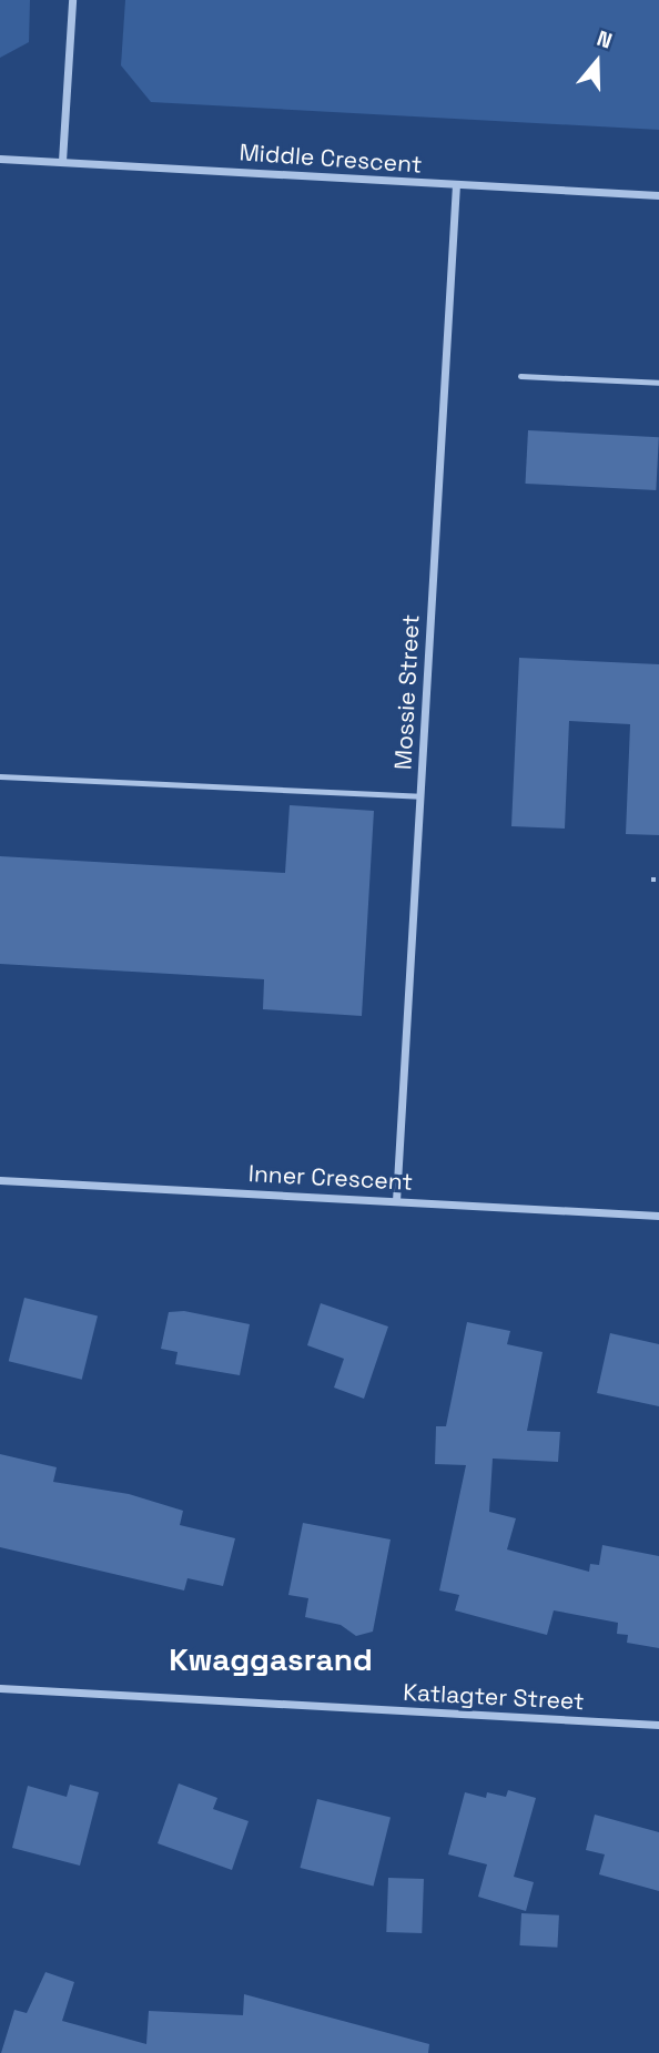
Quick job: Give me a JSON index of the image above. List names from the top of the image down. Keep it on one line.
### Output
{"streets":{"street":["Middle Crescent","Mossie Street","Inner Crescent","Katlagter Street"]},"crossings":[["Middle Crescent","Mossie Street"],["Mossie Street","Inner Crescent"]],"districts":["Kwaggasrand"],"north":"top"}
